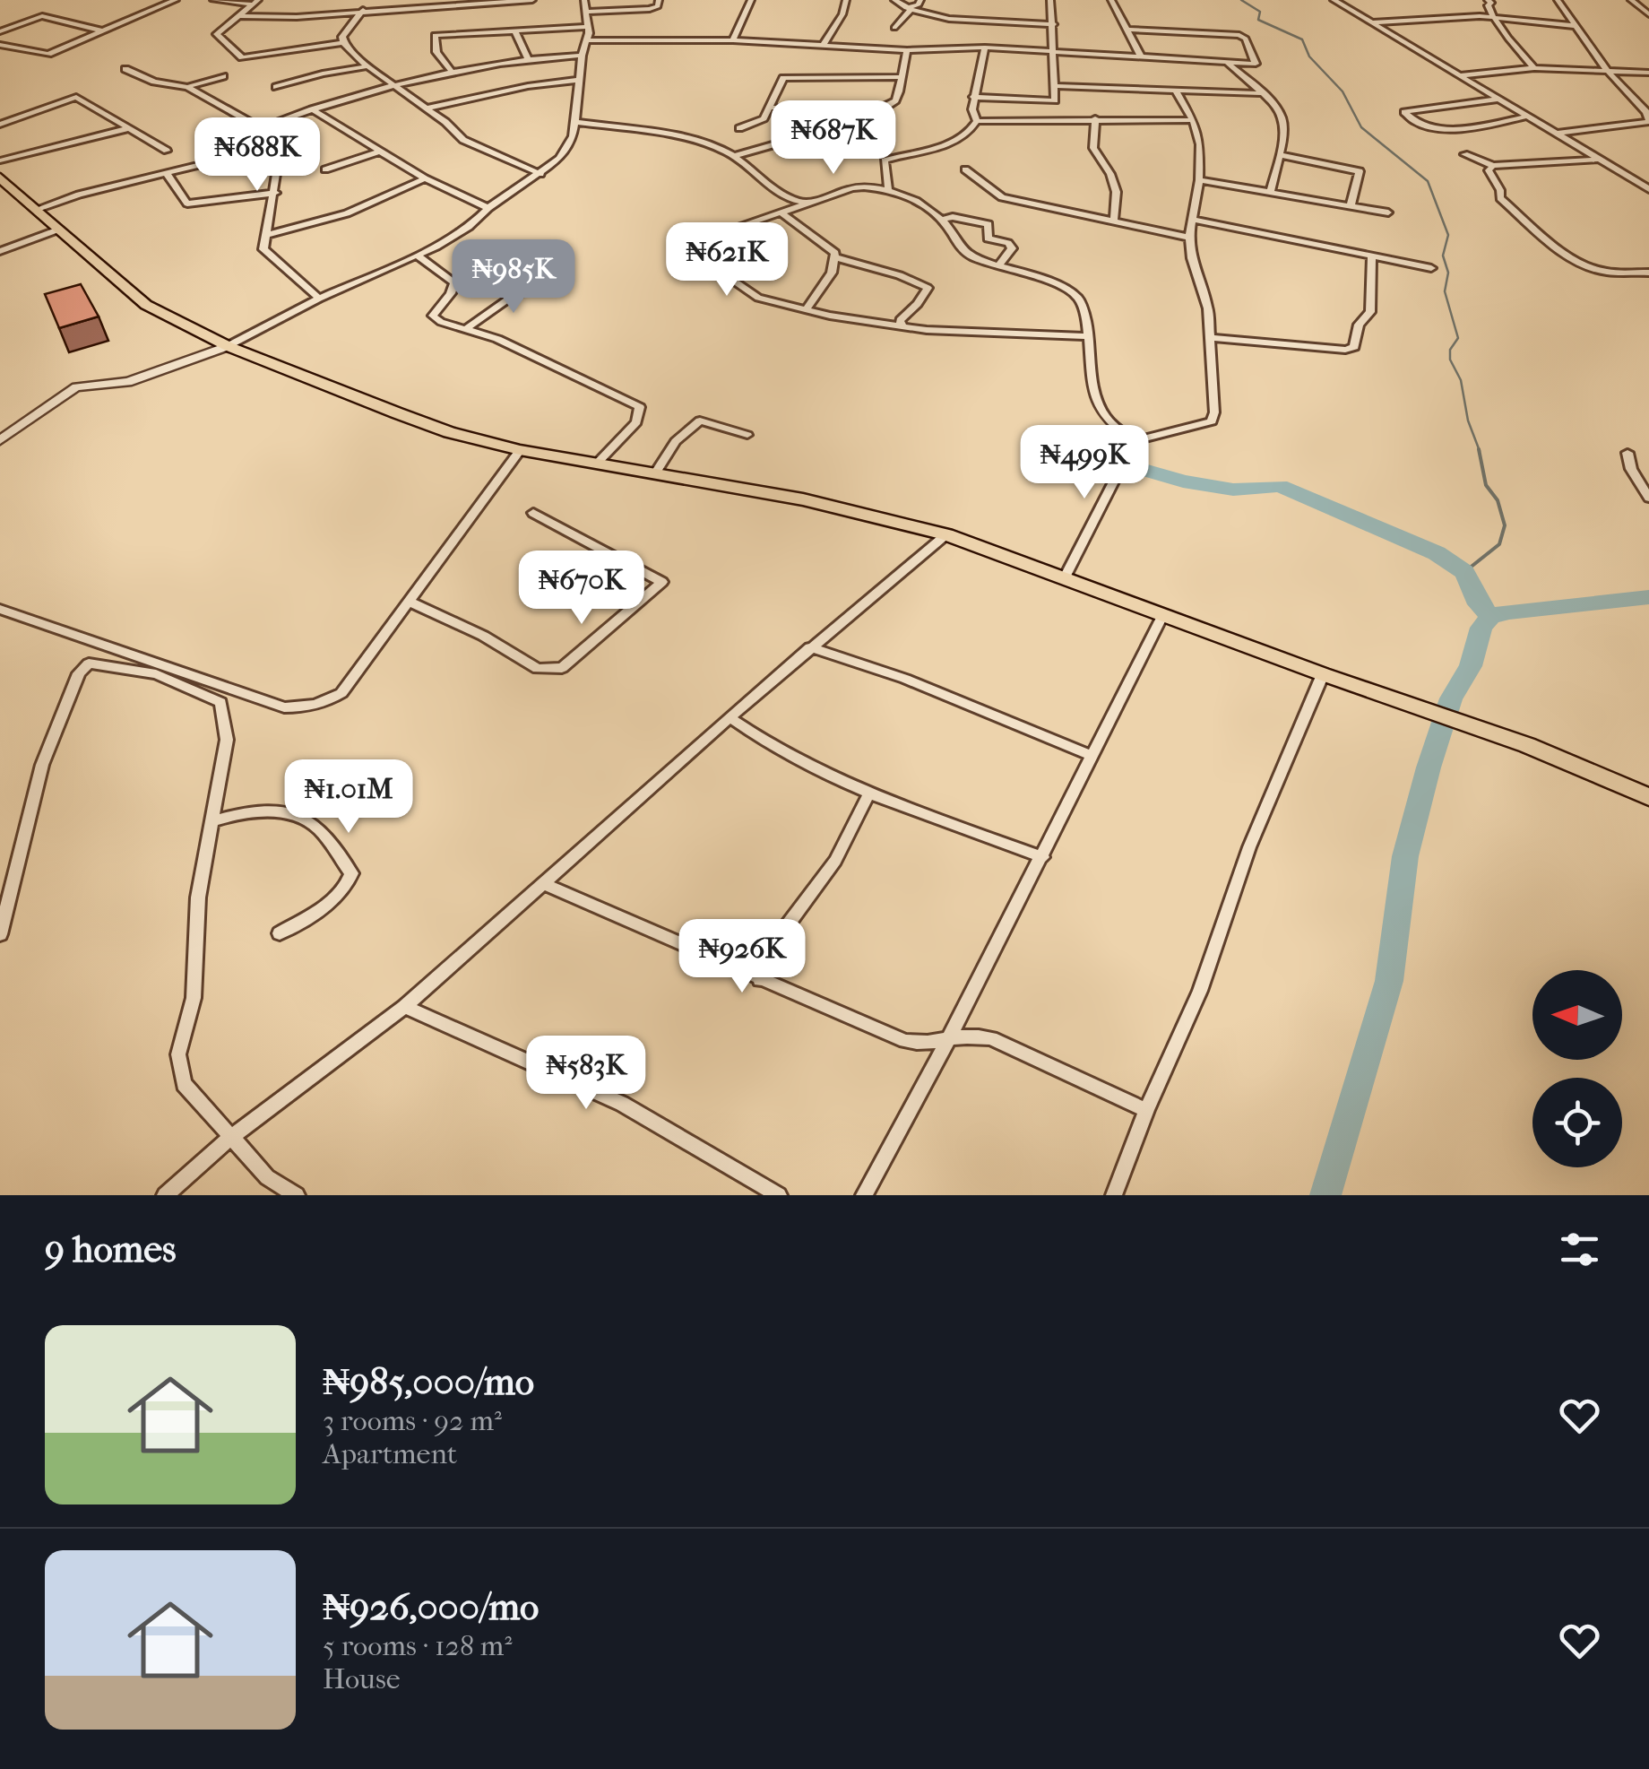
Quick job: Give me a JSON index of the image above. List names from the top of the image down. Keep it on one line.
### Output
{"north":"left","page":{"price":["₦687K","₦688K","₦621K","₦985K","₦499K","₦670K","₦1.01M","₦926K","₦583K"],"heading":"9 homes","list":[{"name":"₦985,000/mo","note":"3 rooms · 92 m² · Apartment"},{"name":"₦926,000/mo","note":"5 rooms · 128 m² · House"}]}}
